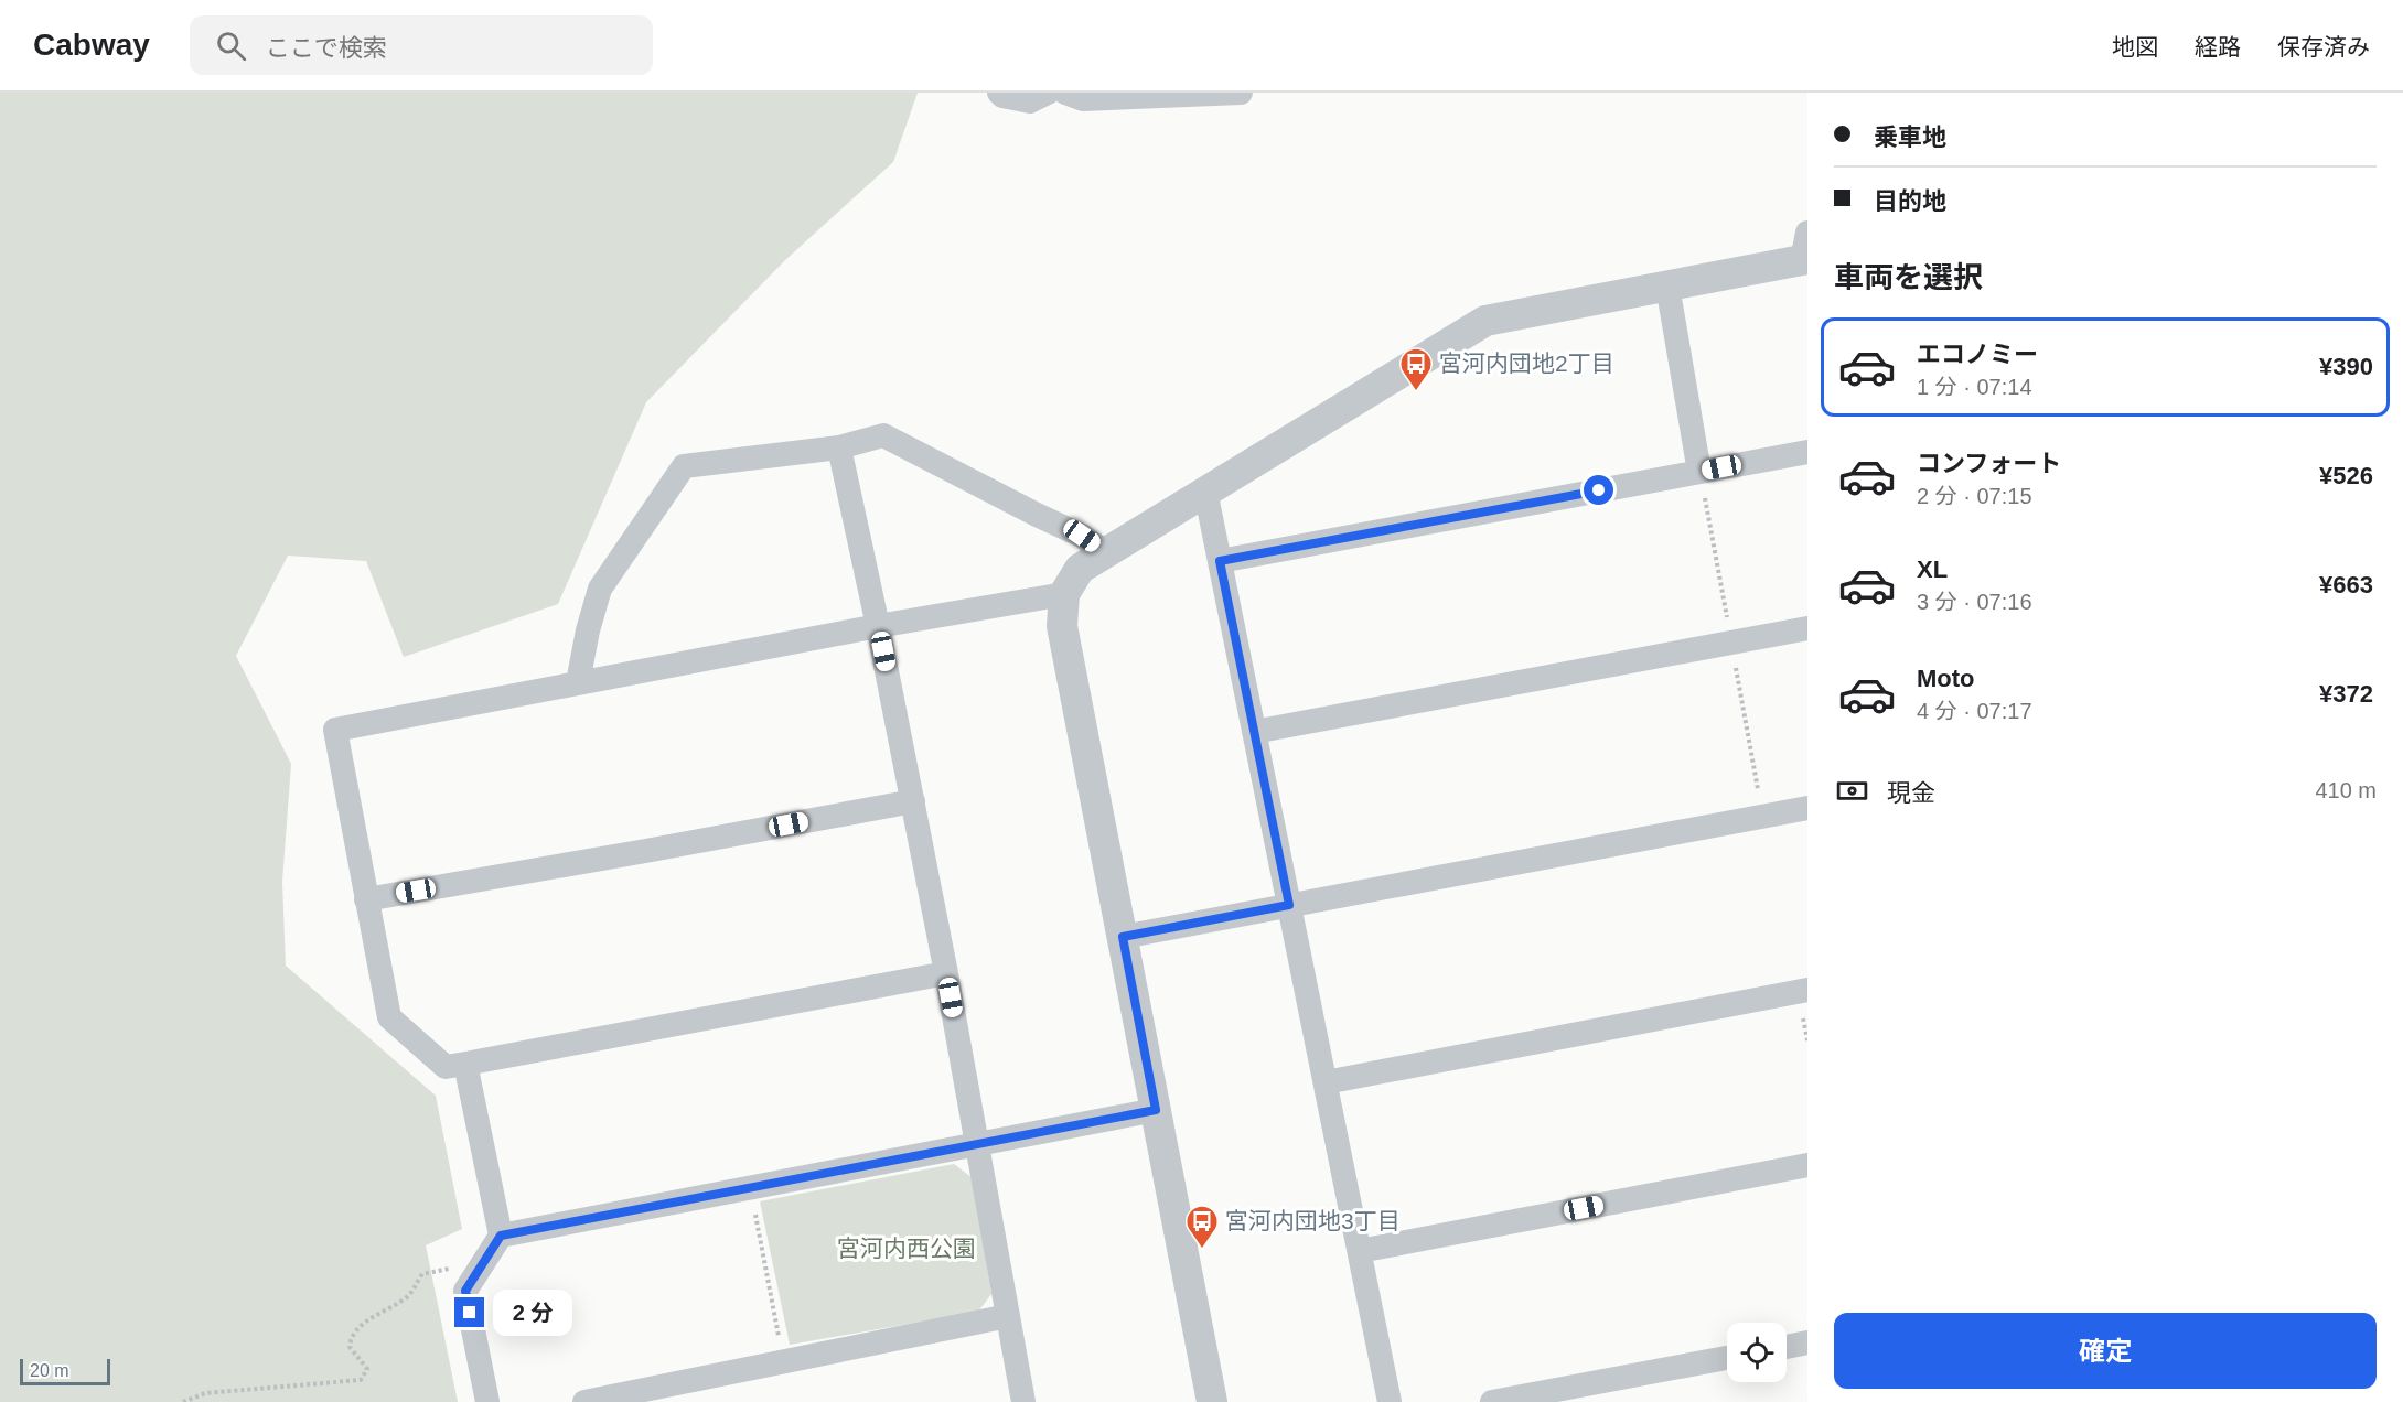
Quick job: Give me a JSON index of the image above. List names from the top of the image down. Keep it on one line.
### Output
{"parks":["宮河内西公園"],"places":{"bus stop":["宮河内団地2丁目","宮河内団地3丁目"]},"scale_bar":"20 m","page":{"header":"Cabway","search":"ここで検索","nav":["地図","経路","保存済み"],"banner":["乗車地","目的地"],"heading":"車両を選択","list":[{"name":"エコノミー","note":"1 分 · 07:14","value":"¥390"},{"name":"コンフォート","note":"2 分 · 07:15","value":"¥526"},{"name":"XL","note":"3 分 · 07:16","value":"¥663"},{"name":"Moto","note":"4 分 · 07:17","value":"¥372"}],"pay":["現金","410 m"],"bubble":"2 分","buttons":"確定","scale":"20 m"}}
